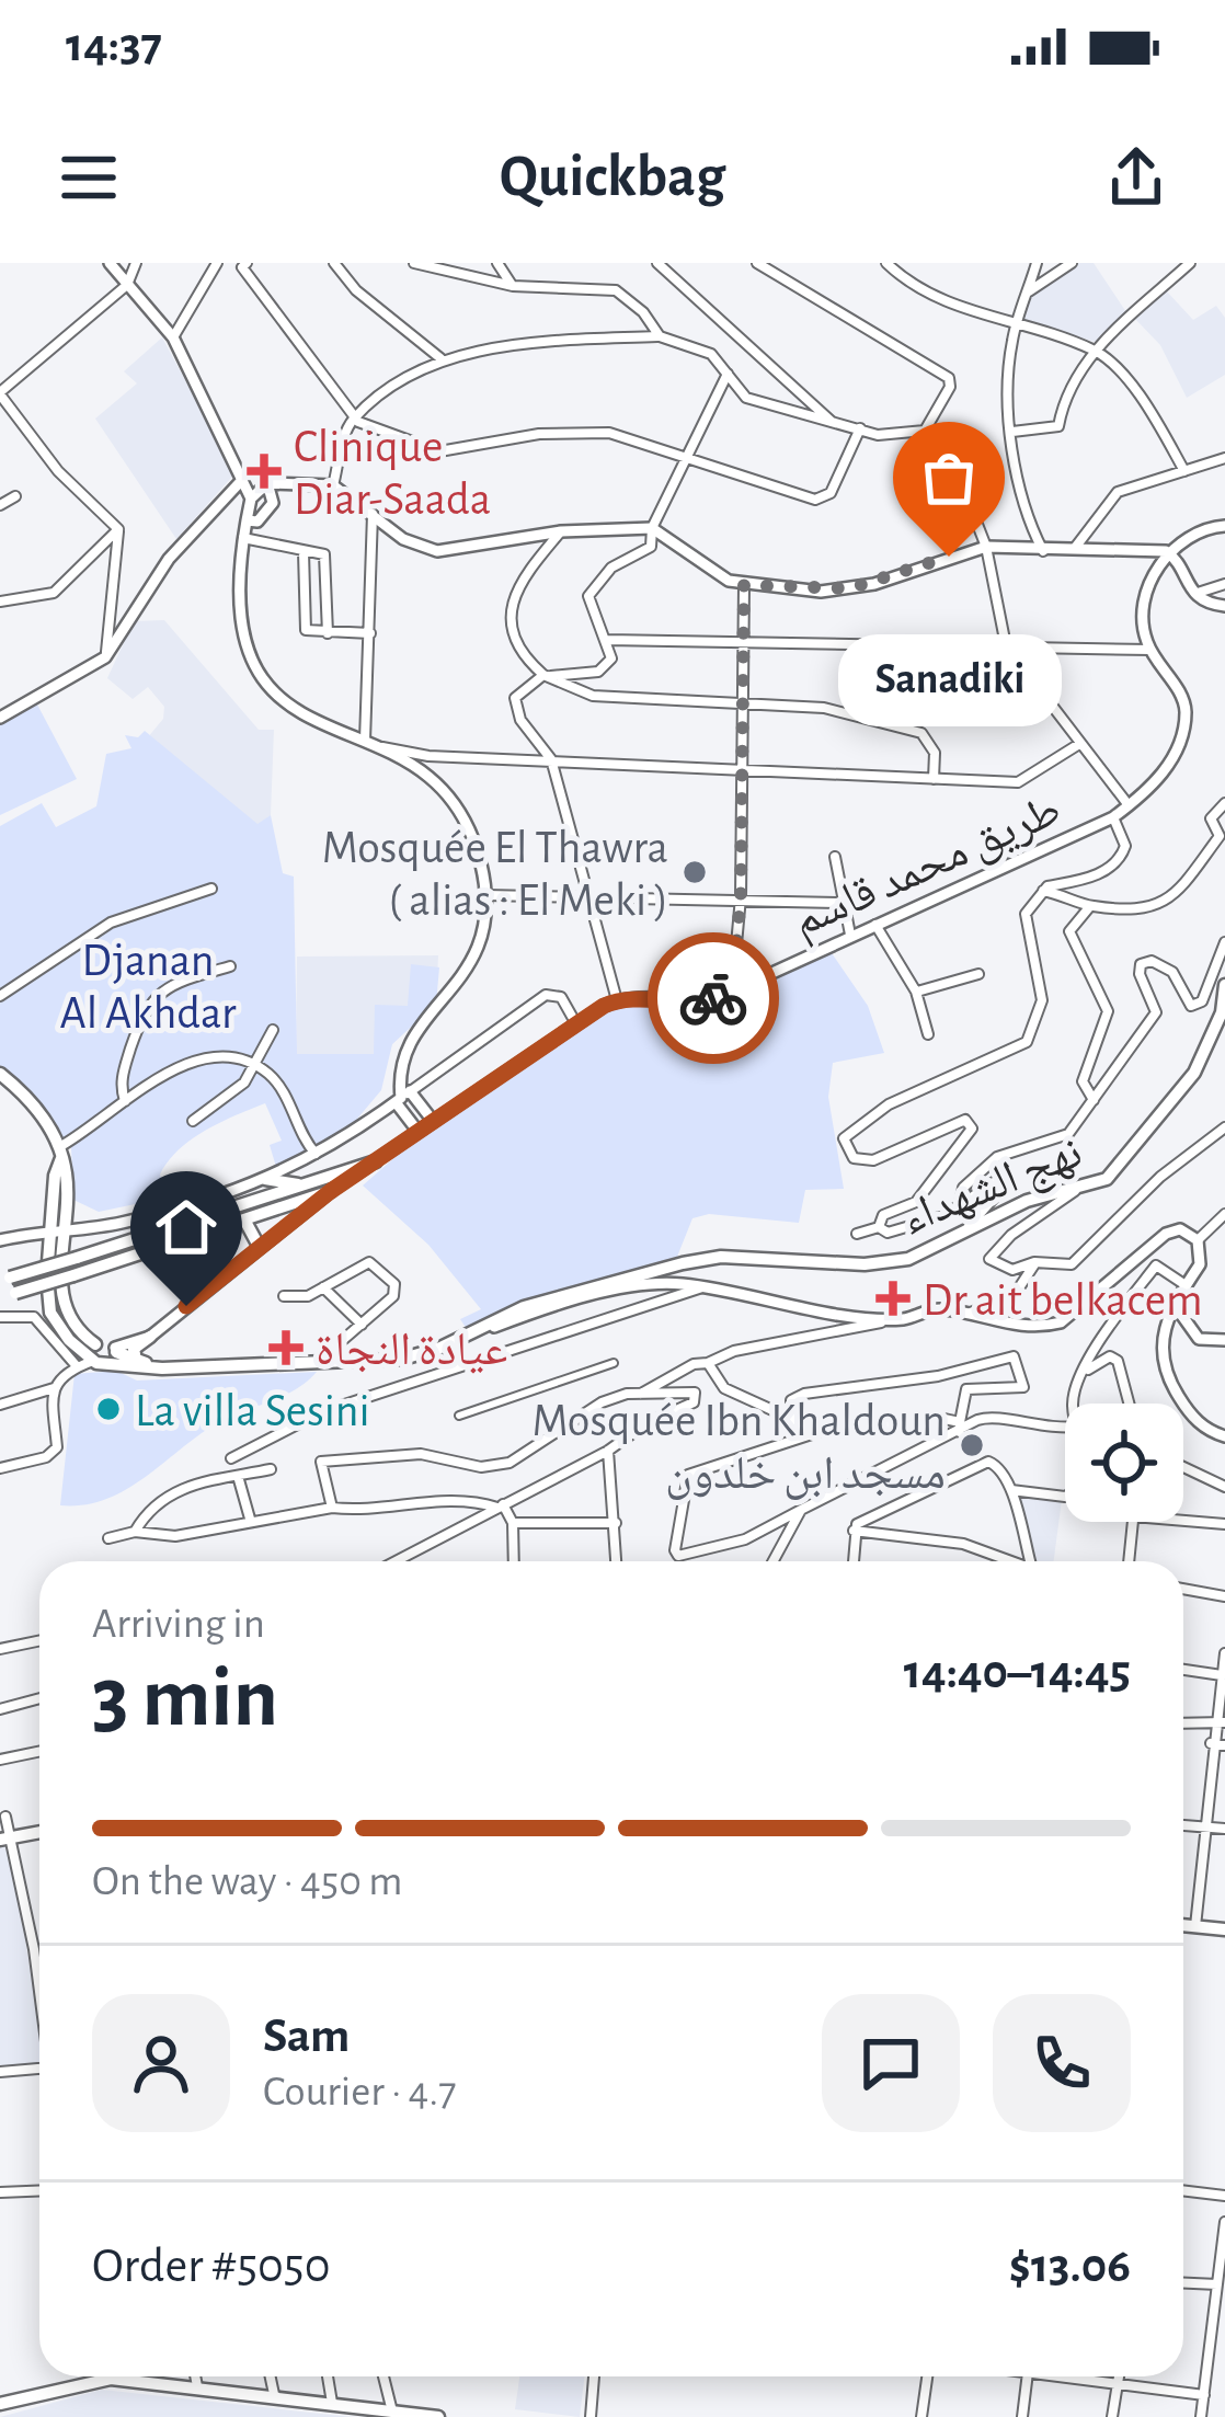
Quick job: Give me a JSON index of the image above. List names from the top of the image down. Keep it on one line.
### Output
{"streets":{"main road":["نهج الشهداء"],"street":["طريق محمد قاسم"]},"parks":["Djanan Al Akhdar"],"places":{"health":["Clinique Diar-Saada","Dr ait belkacem","عيادة النجاة"],"other":["Sanadiki","Mosquée El Thawra ( alias : El Meki )","La villa Sesini","Mosquée Ibn Khaldoun مسجد ابن خلدون"]},"page":{"status":"14:37","header":"Quickbag","bubble":"Sanadiki","heading":["3 min","Arriving in","14:40–14:45"],"panel":["Sam","Courier · 4.7","Order #5050","$13.06"],"bar":"On the way · 450 m"}}
